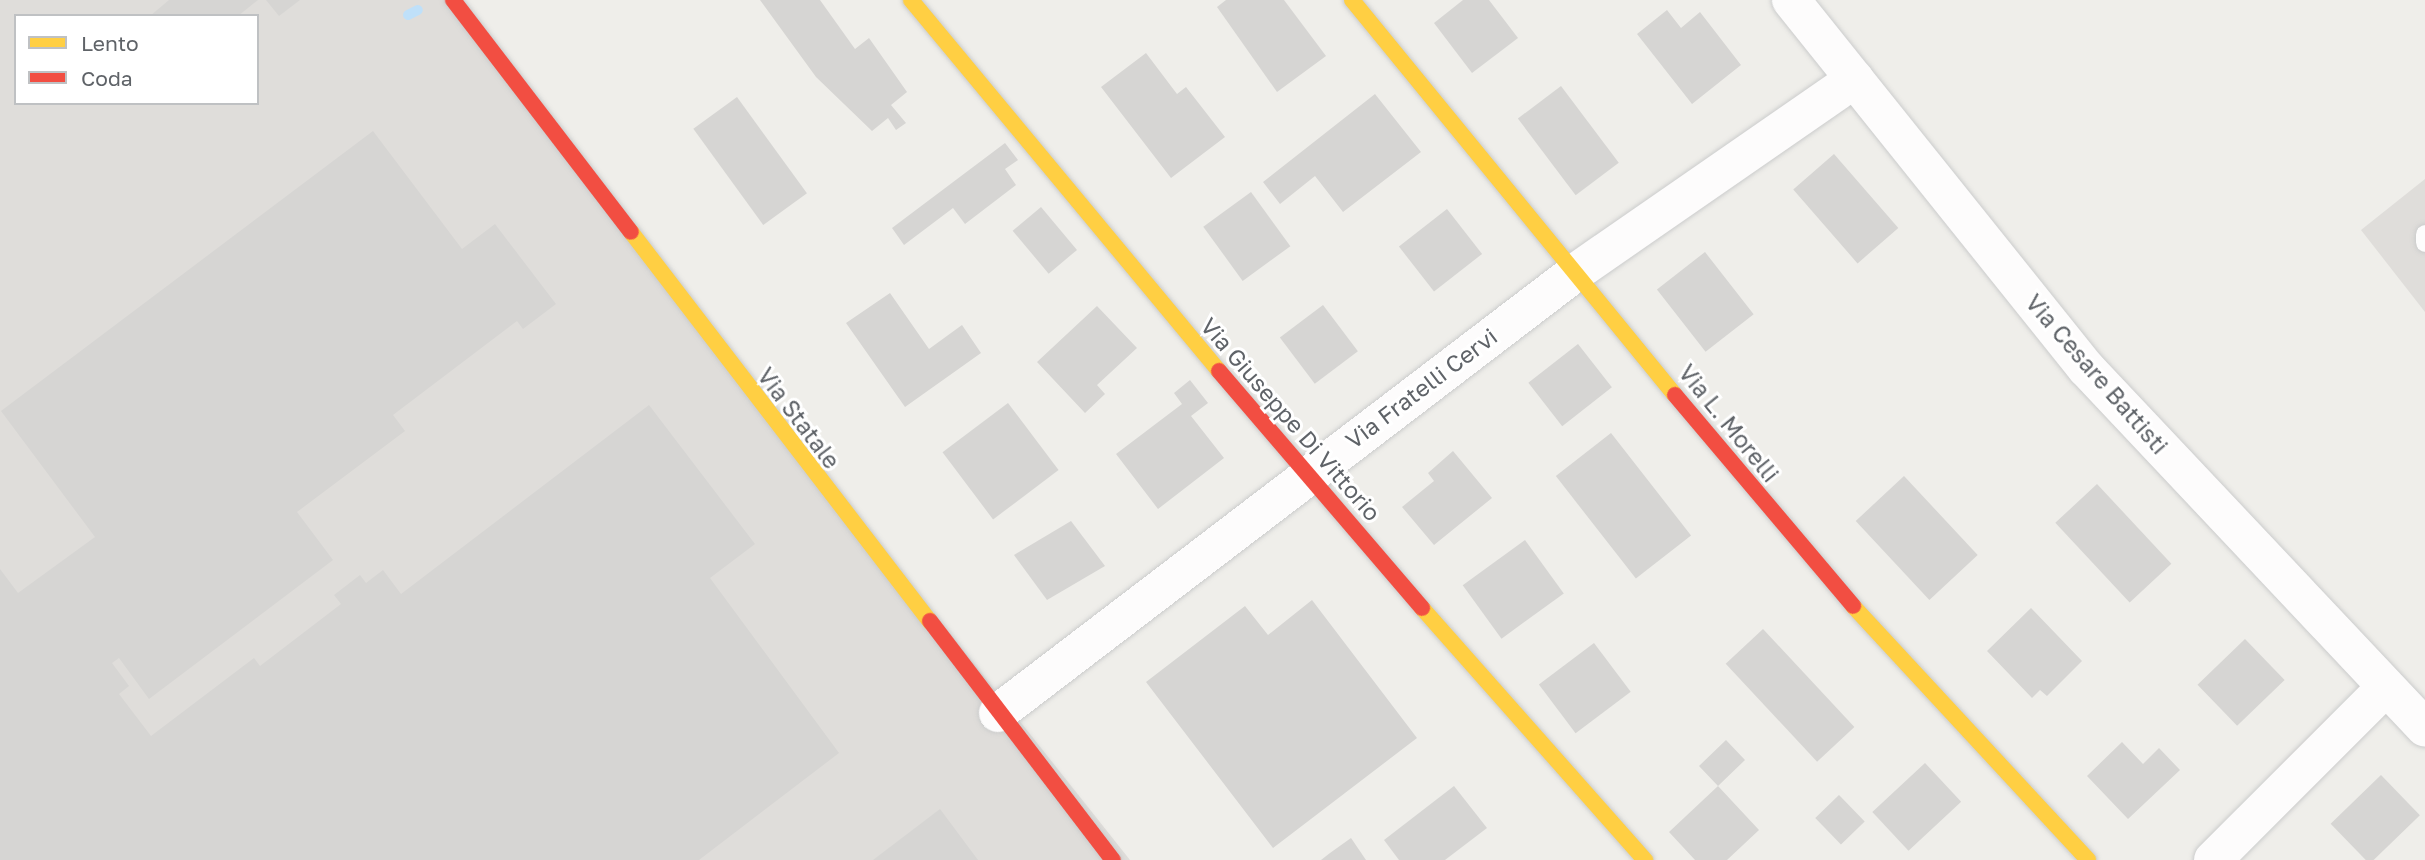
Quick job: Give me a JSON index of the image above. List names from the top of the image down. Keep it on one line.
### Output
{"streets":{"street":["Via Cesare Battisti","Via Fratelli Cervi","Via Statale","Via Giuseppe Di Vittorio","Via L. Morelli"]},"crossings":[["Via Cesare Battisti","Via Fratelli Cervi"],["Via Fratelli Cervi","Via Statale"],["Via Fratelli Cervi","Via Giuseppe Di Vittorio"],["Via Fratelli Cervi","Via L. Morelli"]],"legend":["Lento","Coda"]}
